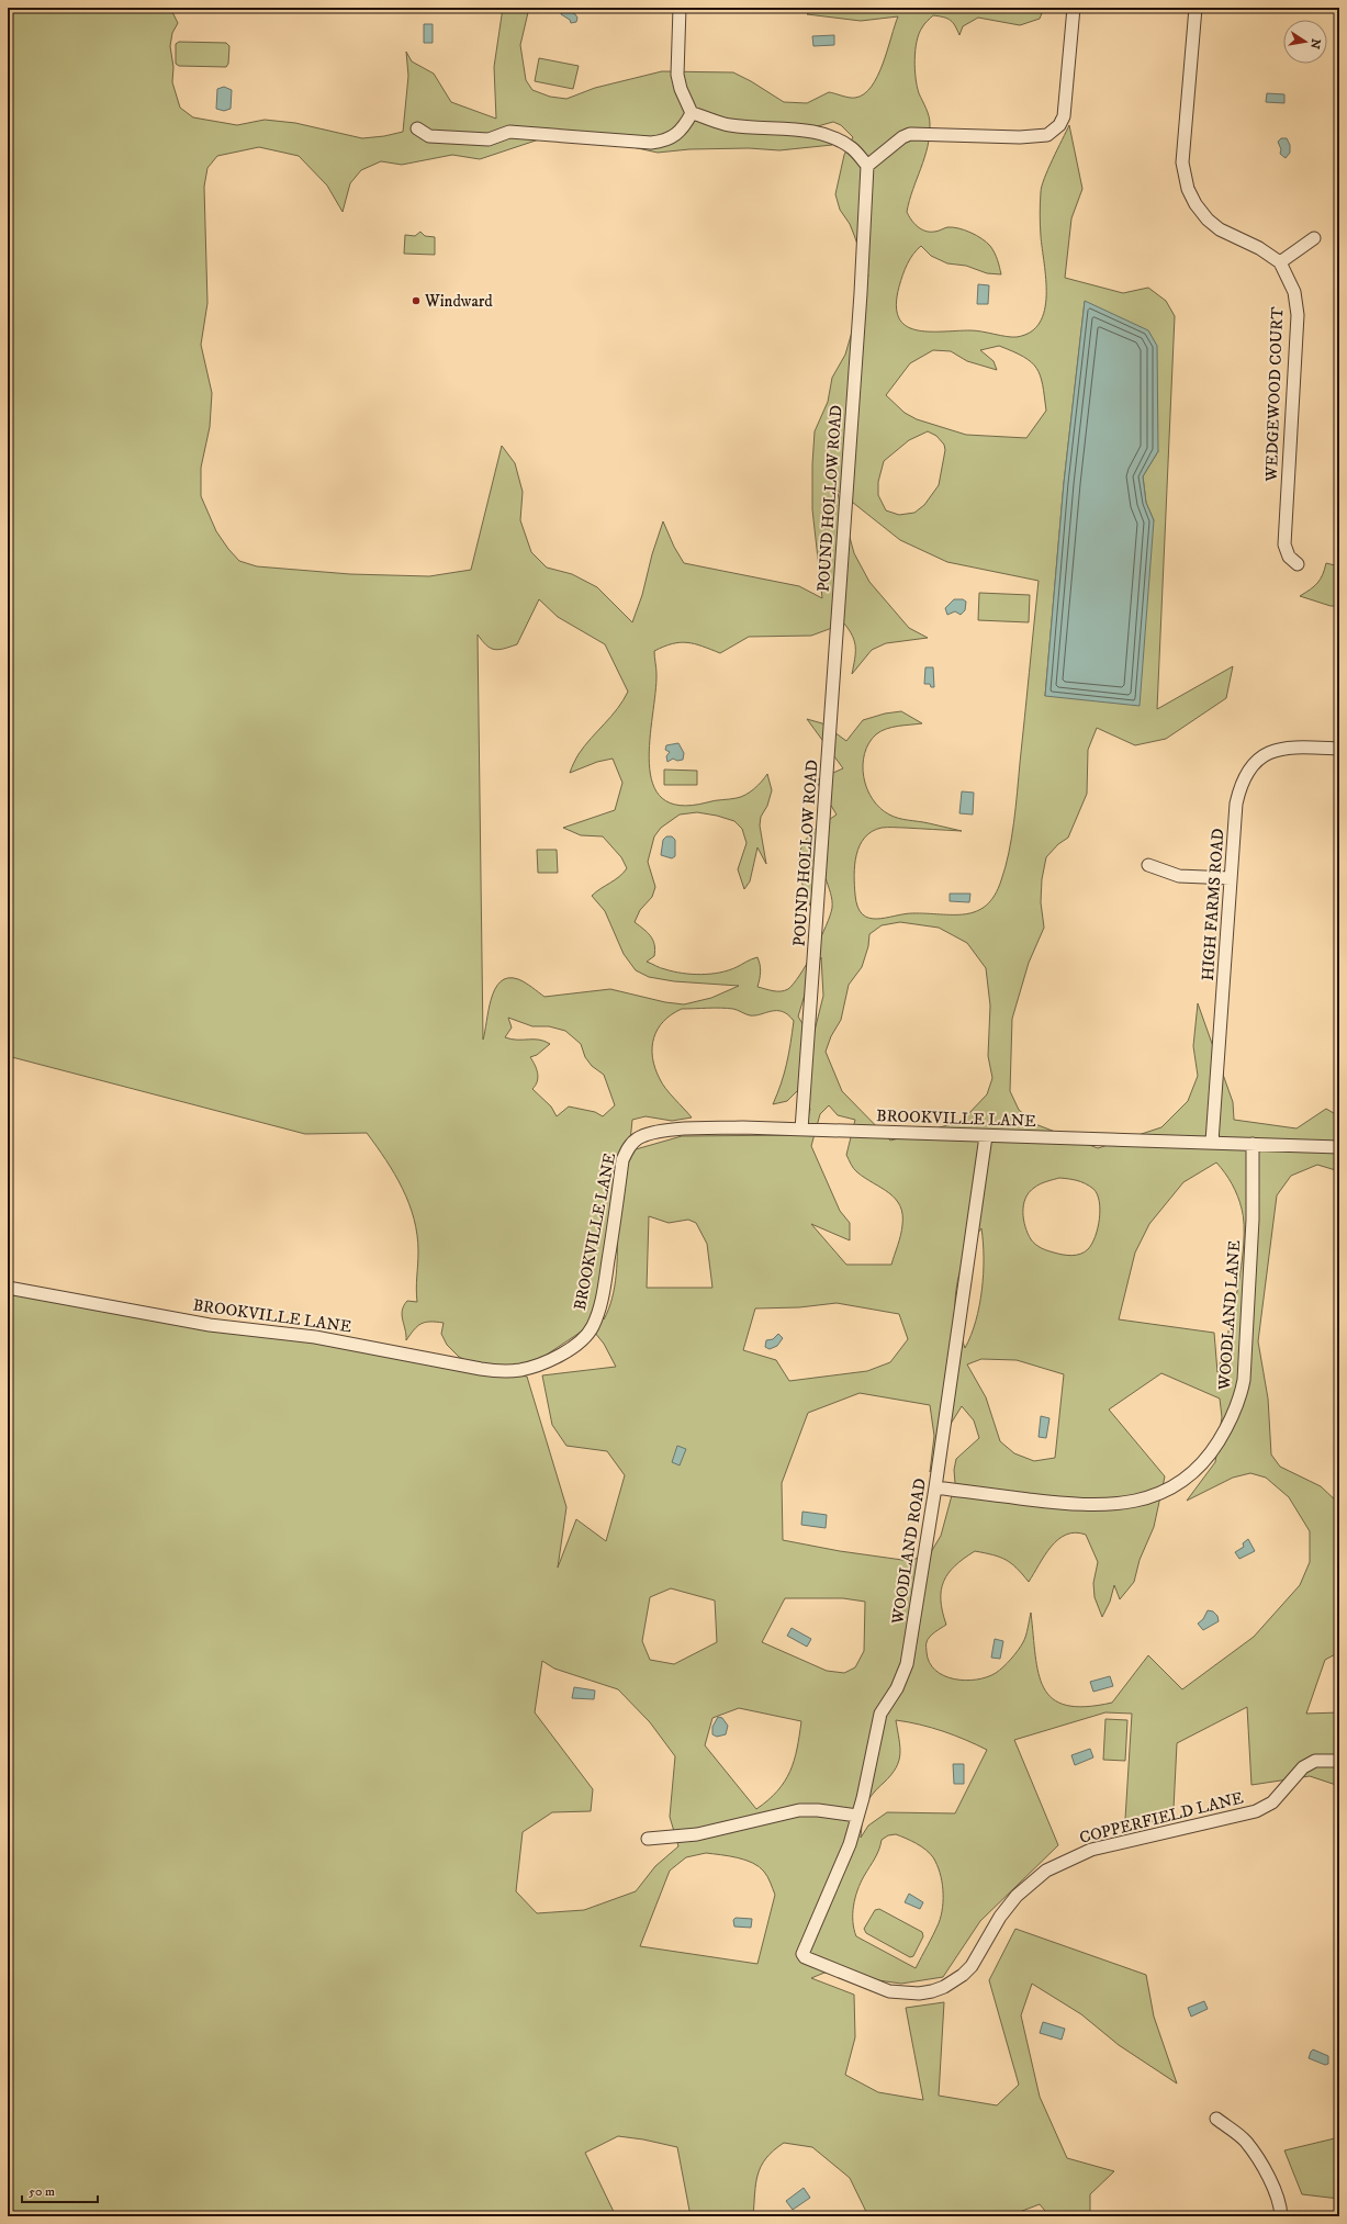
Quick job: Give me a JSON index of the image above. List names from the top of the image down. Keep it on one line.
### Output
{"streets":{"street":["WEDGEWOOD COURT","POUND HOLLOW ROAD","HIGH FARMS ROAD","BROOKVILLE LANE","WOODLAND LANE","WOODLAND ROAD","COPPERFIELD LANE"]},"crossings":[["POUND HOLLOW ROAD","BROOKVILLE LANE"],["HIGH FARMS ROAD","BROOKVILLE LANE"],["BROOKVILLE LANE","WOODLAND LANE"],["BROOKVILLE LANE","WOODLAND ROAD"],["WOODLAND LANE","WOODLAND ROAD"],["WOODLAND ROAD","COPPERFIELD LANE"]],"places":["Windward"],"scale_bar":"50 m","north":"right"}
